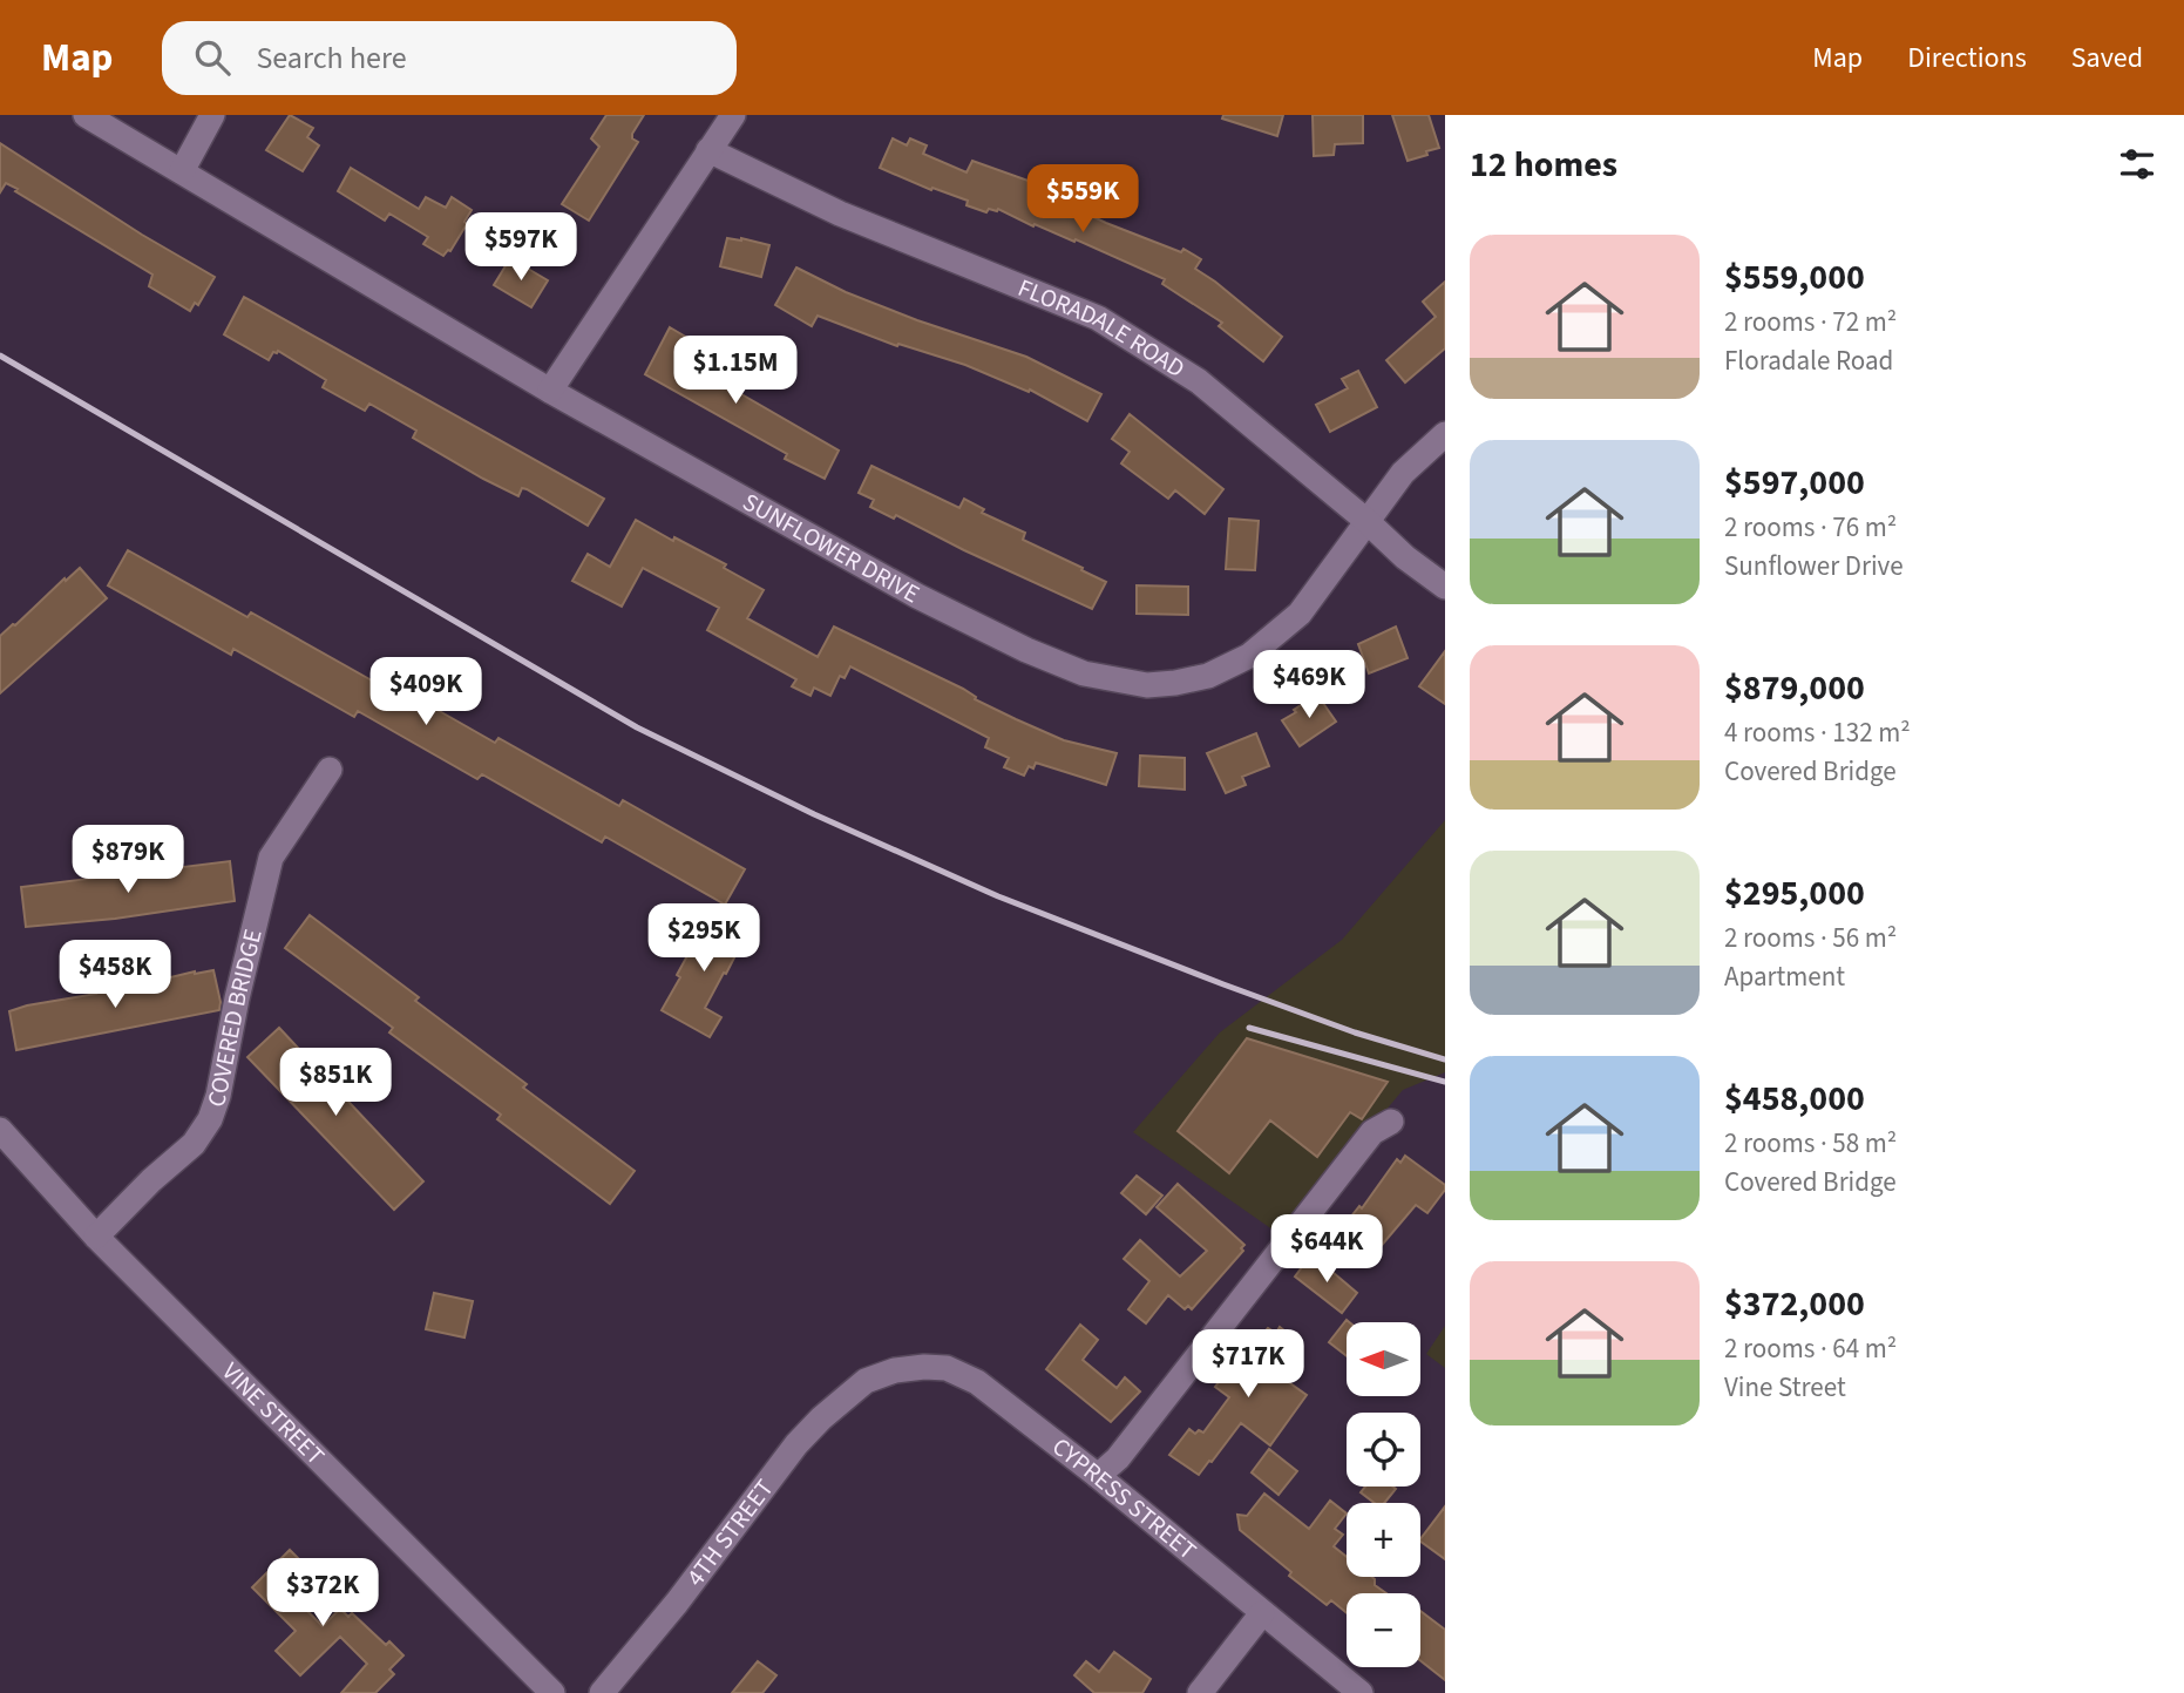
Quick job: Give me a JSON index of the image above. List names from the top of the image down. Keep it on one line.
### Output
{"streets":{"street":["FLORADALE ROAD","SUNFLOWER DRIVE","COVERED BRIDGE","VINE STREET","CYPRESS STREET","4TH STREET"]},"crossings":[["FLORADALE ROAD","SUNFLOWER DRIVE"],["COVERED BRIDGE","VINE STREET"],["CYPRESS STREET","4TH STREET"]],"north":"left","page":{"header":"Map","search":"Search here","nav":["Map","Directions","Saved"],"heading":"12 homes","price":["$559K","$597K","$1.15M","$469K","$409K","$879K","$295K","$458K","$851K","$644K","$717K","$372K"],"list":[{"name":"$559,000","note":"2 rooms · 72 m² · Floradale Road"},{"name":"$597,000","note":"2 rooms · 76 m² · Sunflower Drive"},{"name":"$879,000","note":"4 rooms · 132 m² · Covered Bridge"},{"name":"$295,000","note":"2 rooms · 56 m² · Apartment"},{"name":"$458,000","note":"2 rooms · 58 m² · Covered Bridge"},{"name":"$372,000","note":"2 rooms · 64 m² · Vine Street"}],"map_buttons":["+","−"]}}
